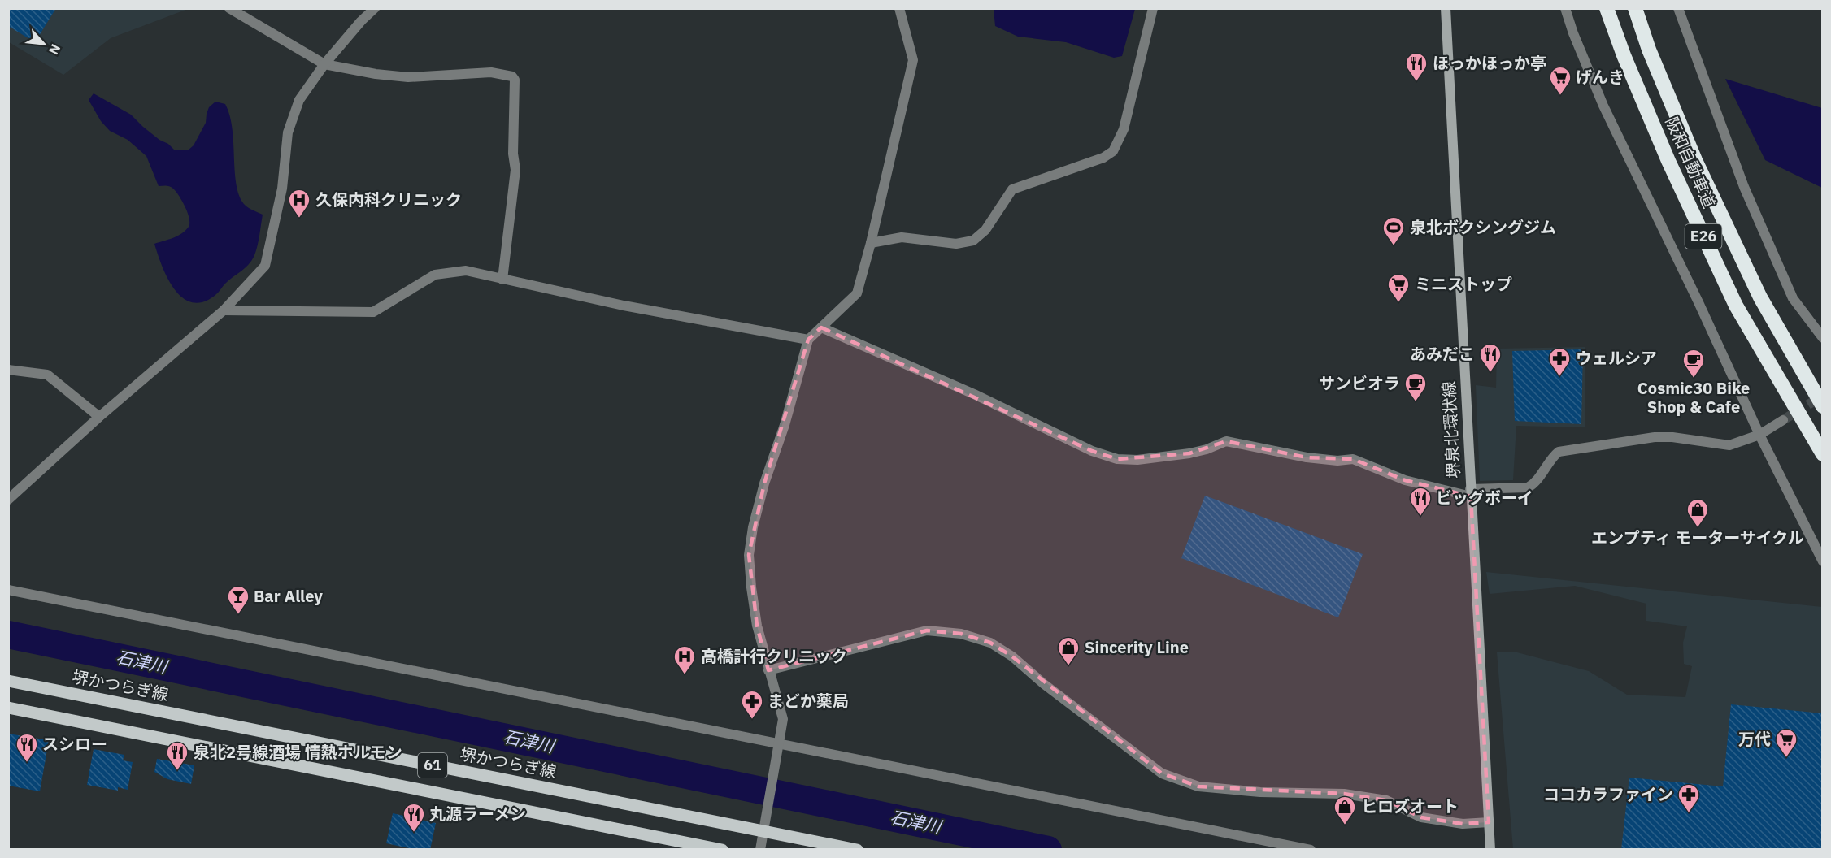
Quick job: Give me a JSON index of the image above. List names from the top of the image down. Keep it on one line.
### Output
{"streets":{"highway":["阪和自動車道","E26"],"main road":["堺泉北環状線","堺かつらぎ線","61"]},"water":["石津川"],"places":{"restaurant":["ほっかほっか亭","あみだこ","ビッグボーイ","スシロー","泉北2号線酒場 情熱ホルモン","丸源ラーメン"],"supermarket":["げんき","ミニストップ","万代"],"hospital":["久保内科クリニック","高橋計行クリニック"],"sports":["泉北ボクシングジム"],"pharmacy":["ウェルシア","まどか薬局","ココカラファイン"],"cafe":["Cosmic30 Bike Shop & Cafe","サンビオラ"],"shop":["エンプティ モーターサイクル","Sincerity Line","ヒロズオート"],"bar":["Bar Alley"]},"north":"bottom right"}
